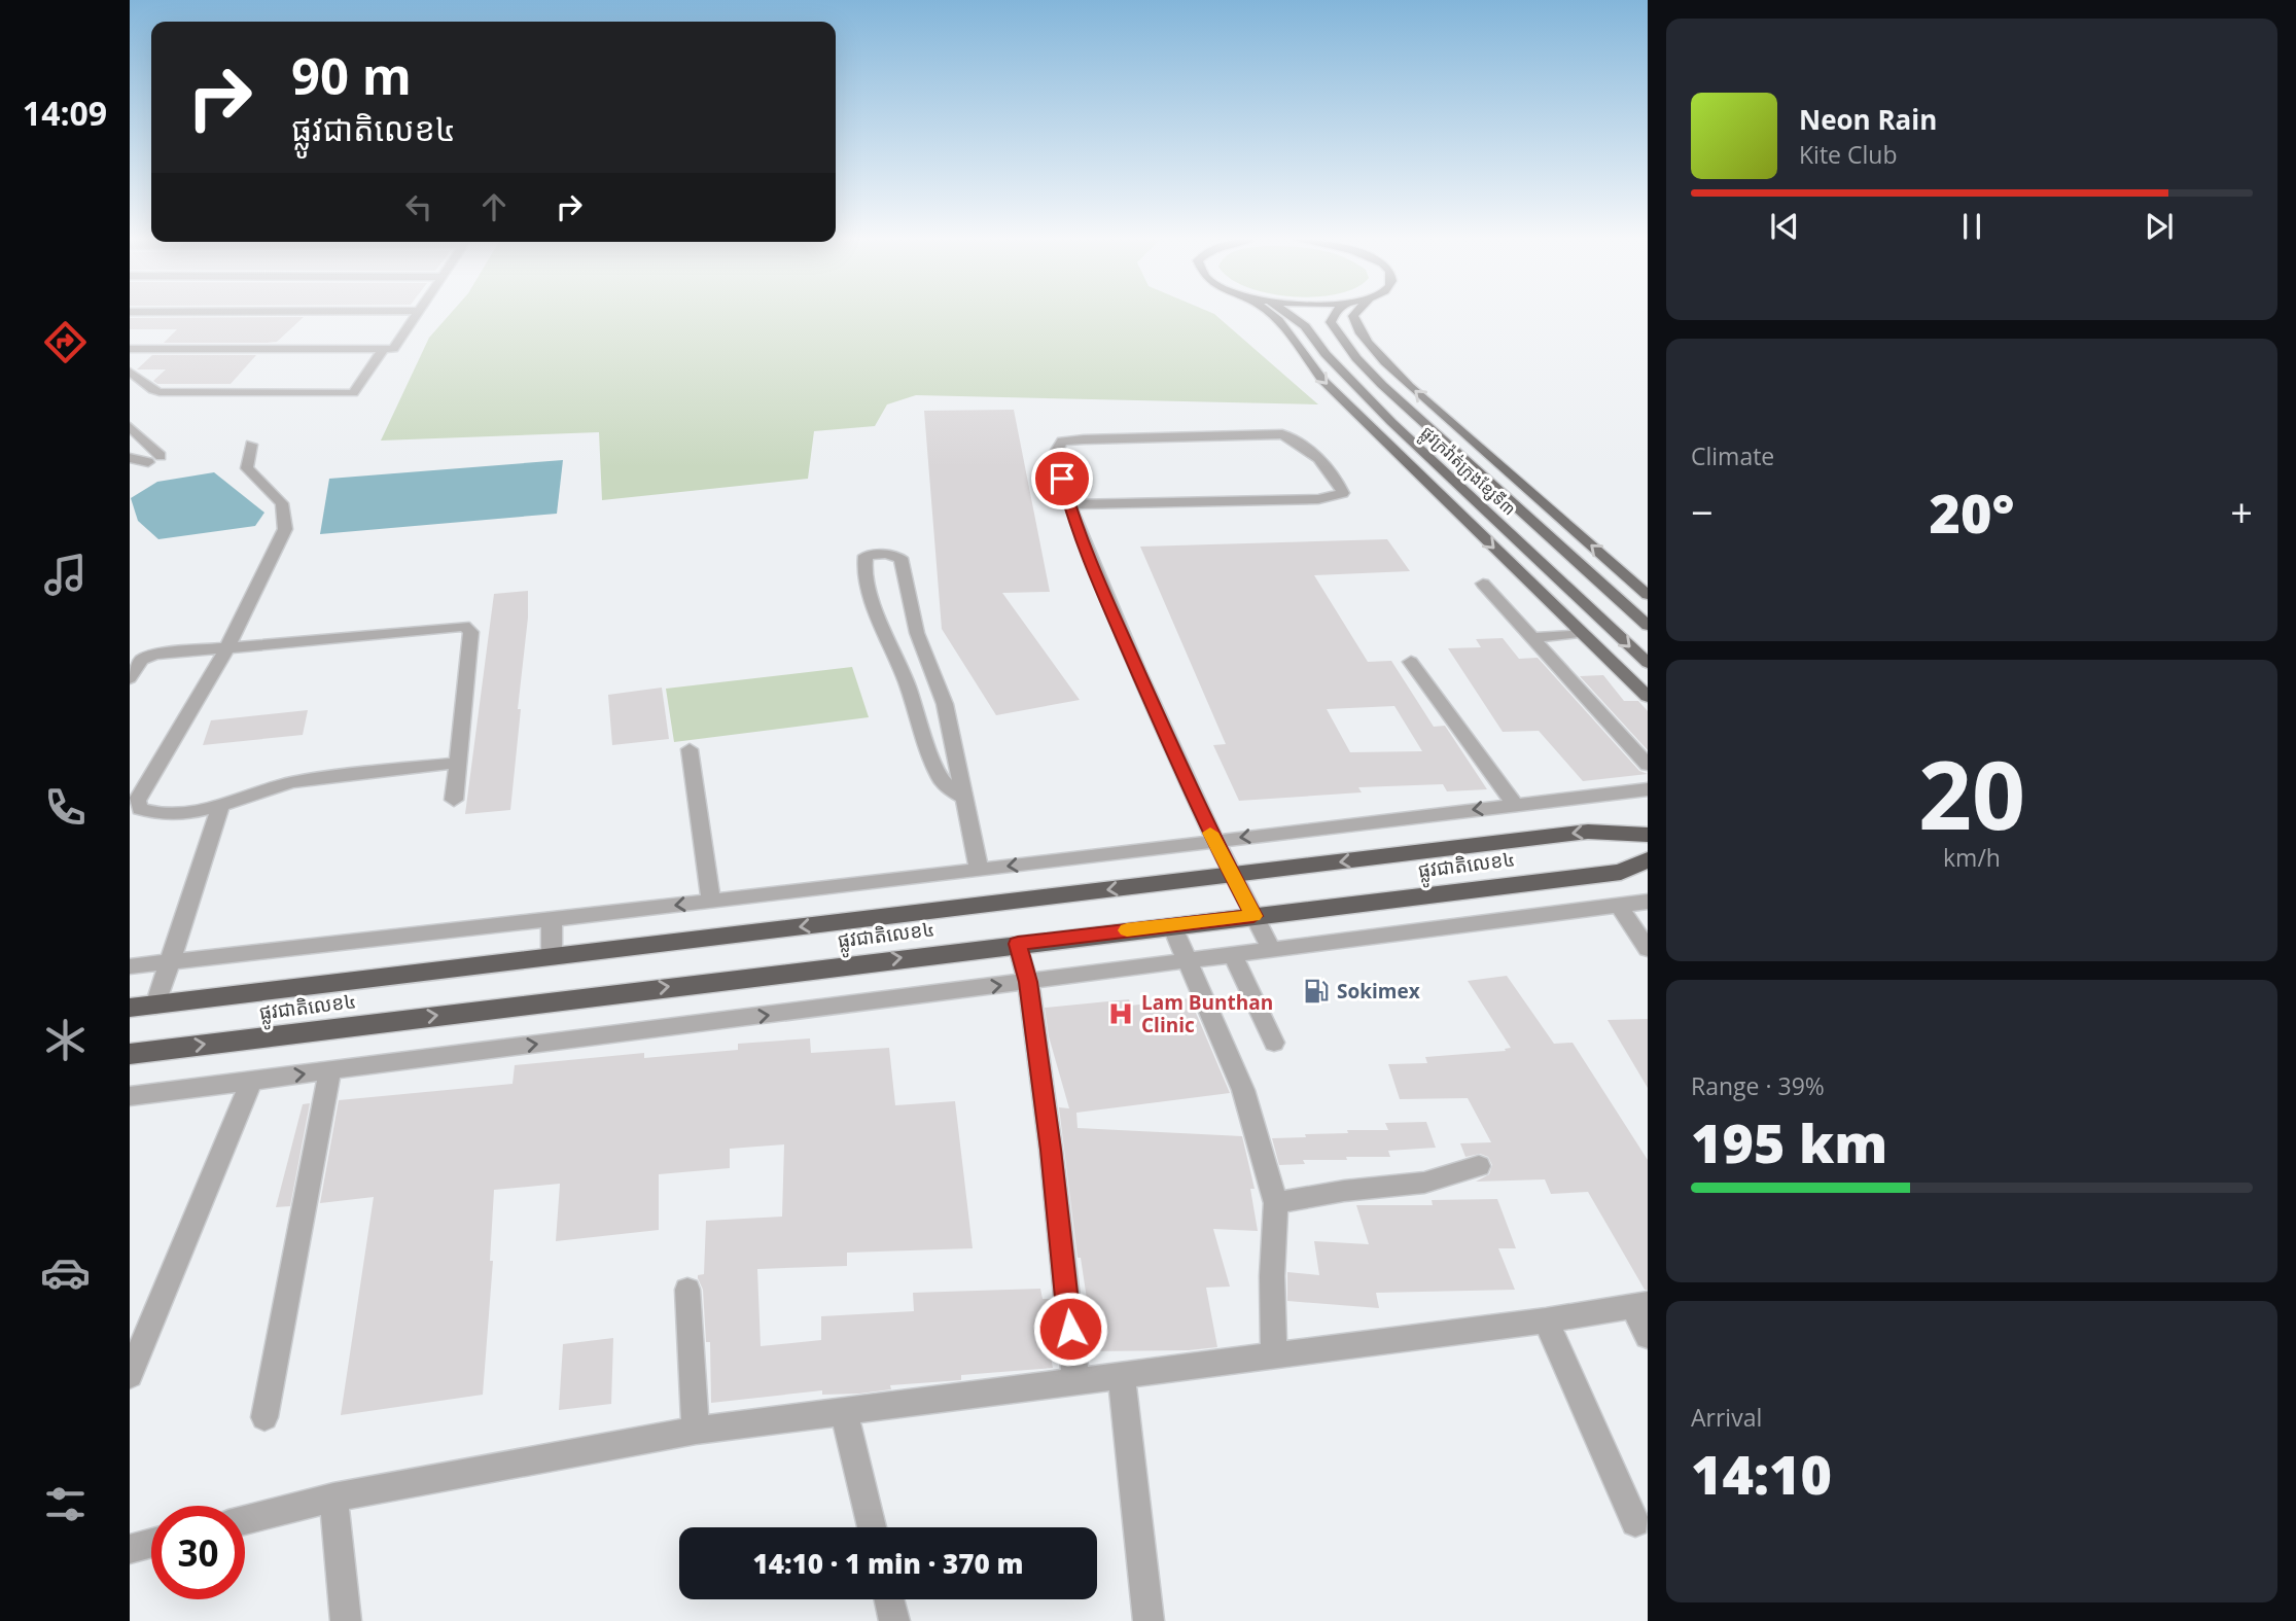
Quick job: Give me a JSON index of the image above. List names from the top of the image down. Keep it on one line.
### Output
{"streets":{"highway":["ផ្លូវជាតិលេខ៤"],"main road":["ផ្លូវក្រវ៉ាត់ក្រុងខ្សែទី៣"]},"places":{"fuel station":["Sokimex"],"hospital":["Lam Bunthan Clinic"]},"page":{"tabs":"14:09","turn":["90 m","ផ្លូវជាតិលេខ៤"],"song":["Neon Rain","Kite Club"],"tile":["Climate",["20","km/h"],["Range · 39%","195 km"],["Arrival","14:10"]],"heat":["−","20°","+"],"limit":"30","trip":"14:10 · 1 min · 370 m"}}
